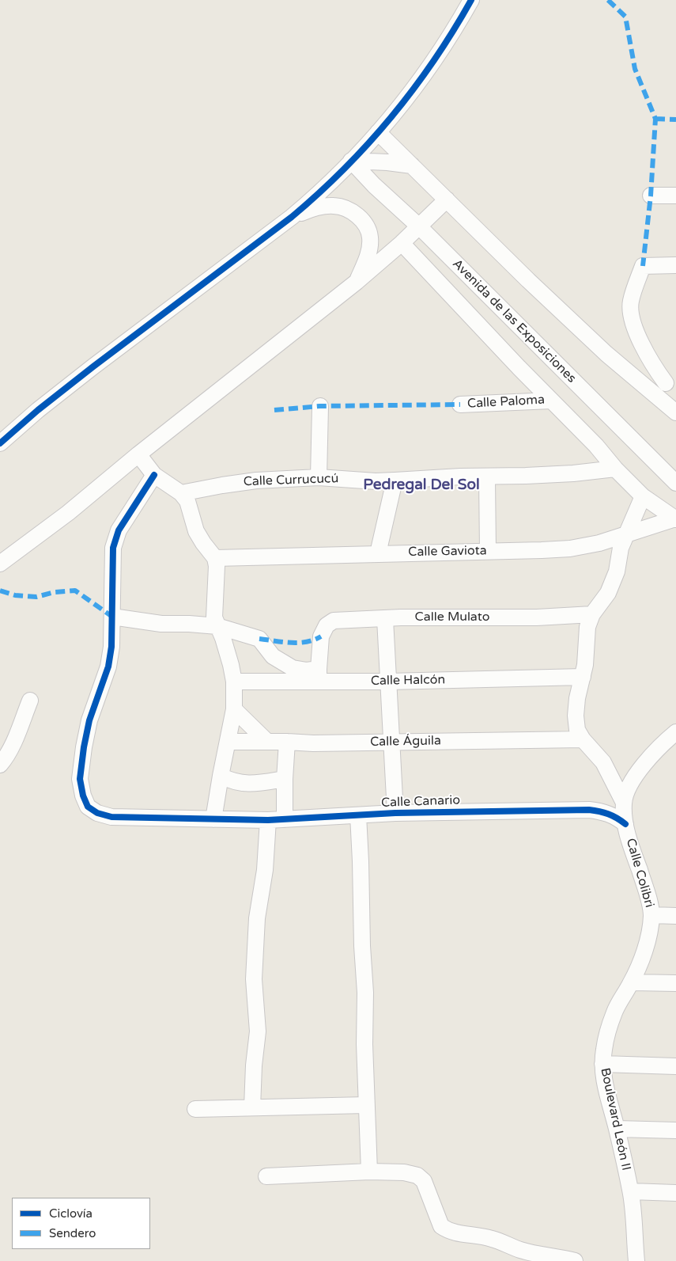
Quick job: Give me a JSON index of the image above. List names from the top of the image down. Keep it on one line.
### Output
{"streets":{"street":["Avenida de las Exposiciones","Calle Paloma","Calle Currucucú","Calle Gaviota","Calle Mulato","Calle Halcón","Calle Águila","Calle Canario","Calle Colibri","Boulevard León II"]},"crossings":[["Calle Mulato","Calle Halcón"],["Calle Canario","Calle Colibri"],["Calle Colibri","Boulevard León II"]],"districts":["Pedregal Del Sol"],"legend":["Ciclovía","Sendero"]}
